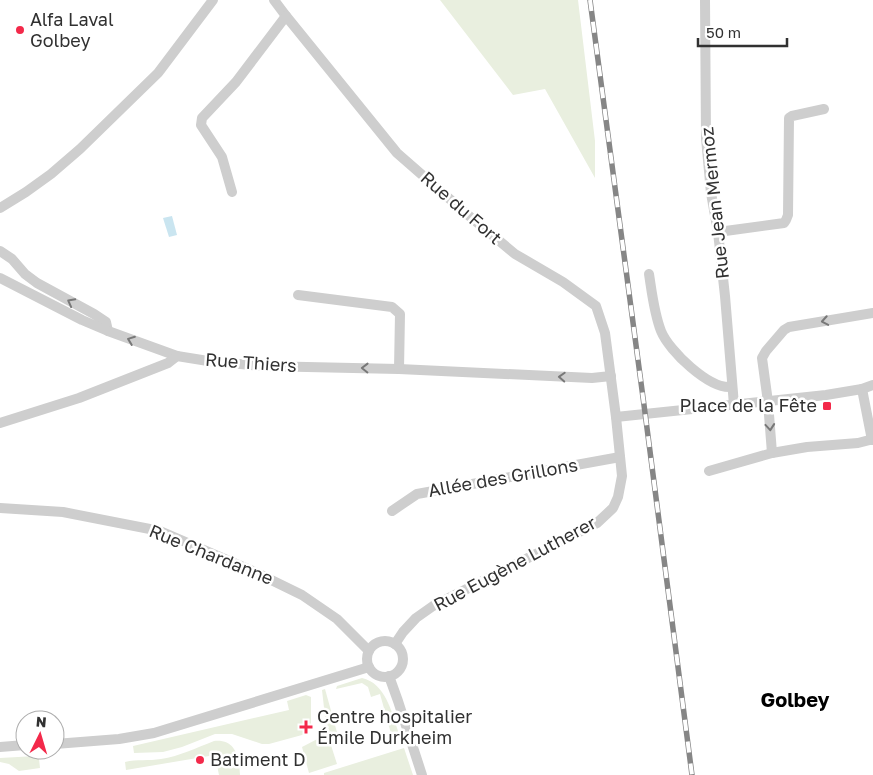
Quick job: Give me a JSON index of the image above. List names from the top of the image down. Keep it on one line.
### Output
{"streets":{"street":["Rue Jean Mermoz","Rue du Fort","Rue Thiers","Allée des Grillons","Rue Chardanne","Rue Eugène Lutherer"]},"crossings":[["Rue du Fort","Rue Thiers"],["Rue du Fort","Rue Eugène Lutherer"],["Allée des Grillons","Rue Eugène Lutherer"],["Rue Chardanne","Rue Eugène Lutherer"]],"one_way":["Rue Thiers"],"districts":["Golbey"],"places":{"other":["Alfa Laval Golbey","Batiment D"],"transit":["Place de la Fête"],"health":["Centre hospitalier Émile Durkheim"]},"scale_bar":"50 m","north":"top"}
